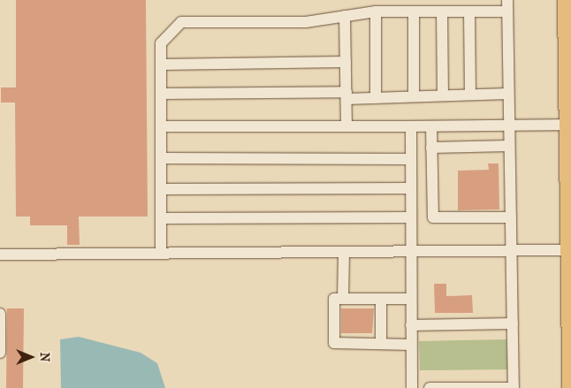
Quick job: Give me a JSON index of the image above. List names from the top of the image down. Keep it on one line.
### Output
{"north":"right"}
